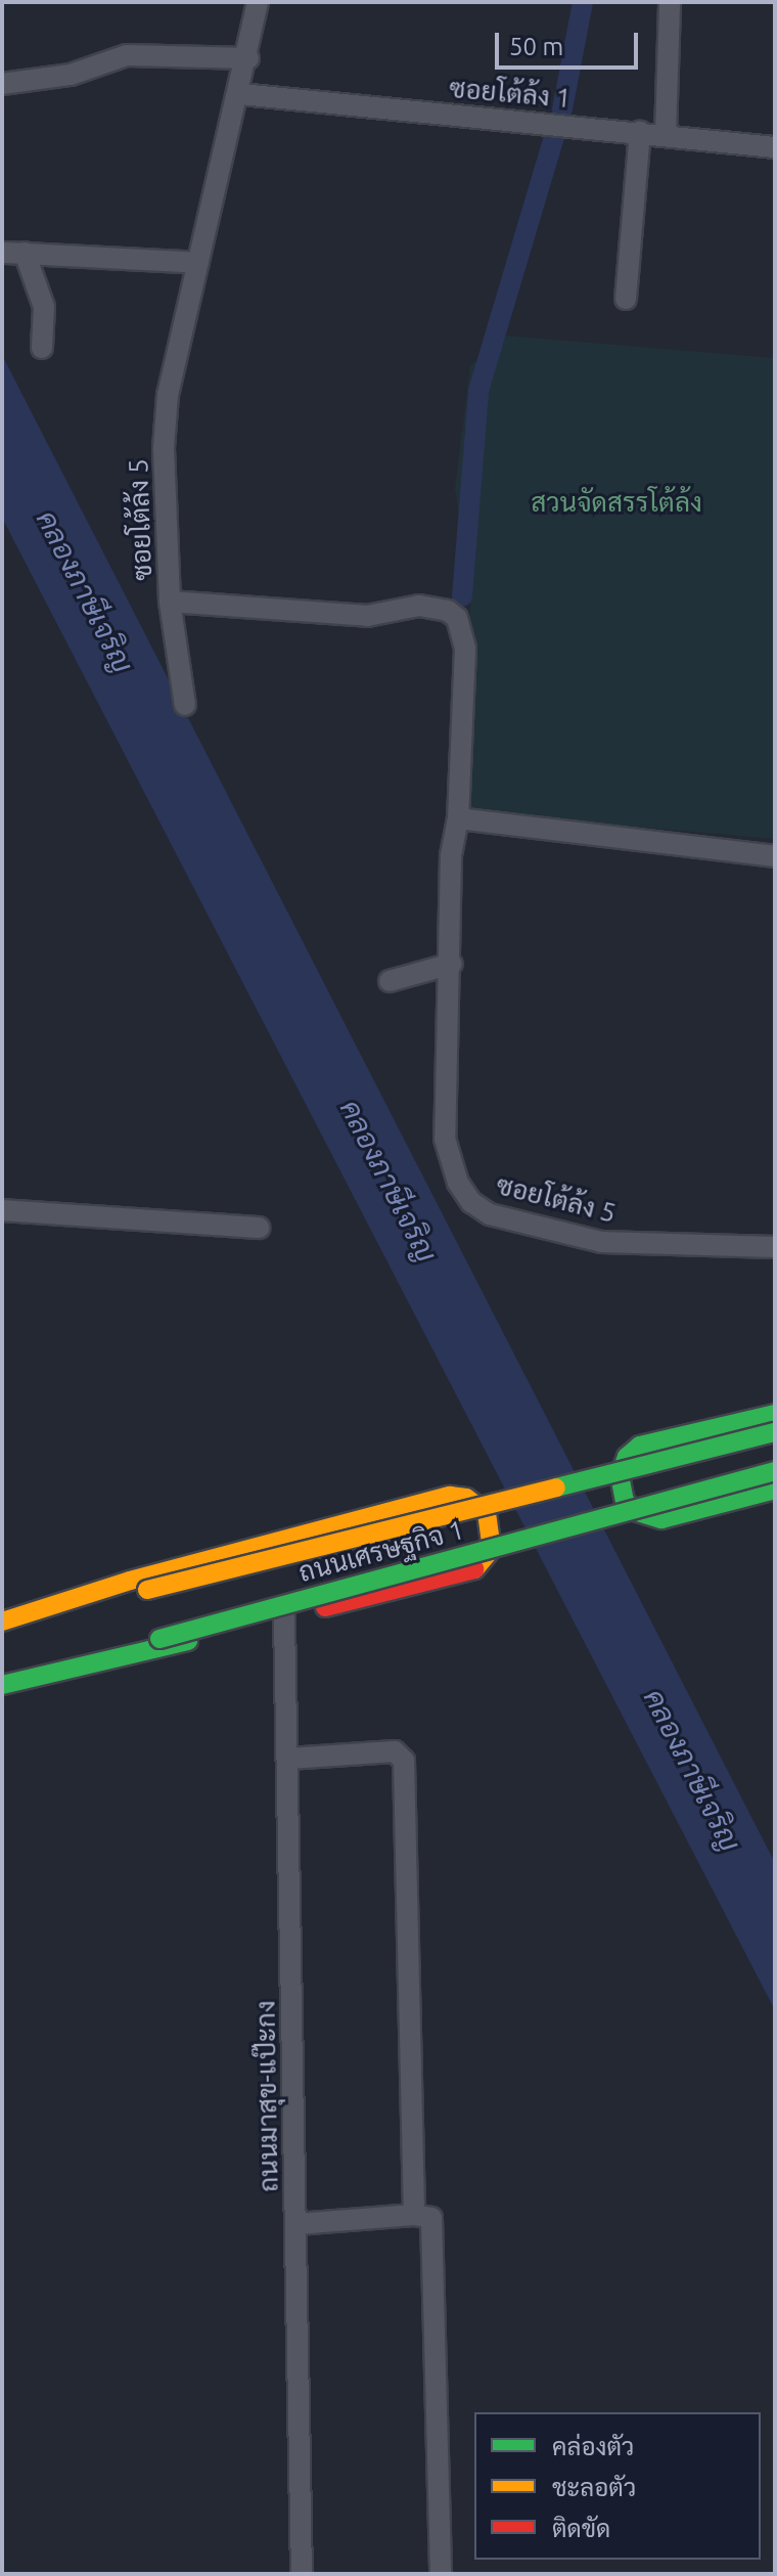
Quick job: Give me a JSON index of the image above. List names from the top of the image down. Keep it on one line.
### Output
{"streets":{"main road":["ถนนเศรษฐกิจ 1"],"street":["ซอยโต้ล้ง 1","ซอยโต้ล้ง 5","ถนนมาสุข-แป๊ะกง"]},"crossings":[["ซอยโต้ล้ง 1","ซอยโต้ล้ง 5"]],"water":["คลองภาษีเจริญ"],"parks":["สวนจัดสรรโต้ล้ง"],"legend":["คล่องตัว","ชะลอตัว","ติดขัด"],"scale_bar":"50 m"}
